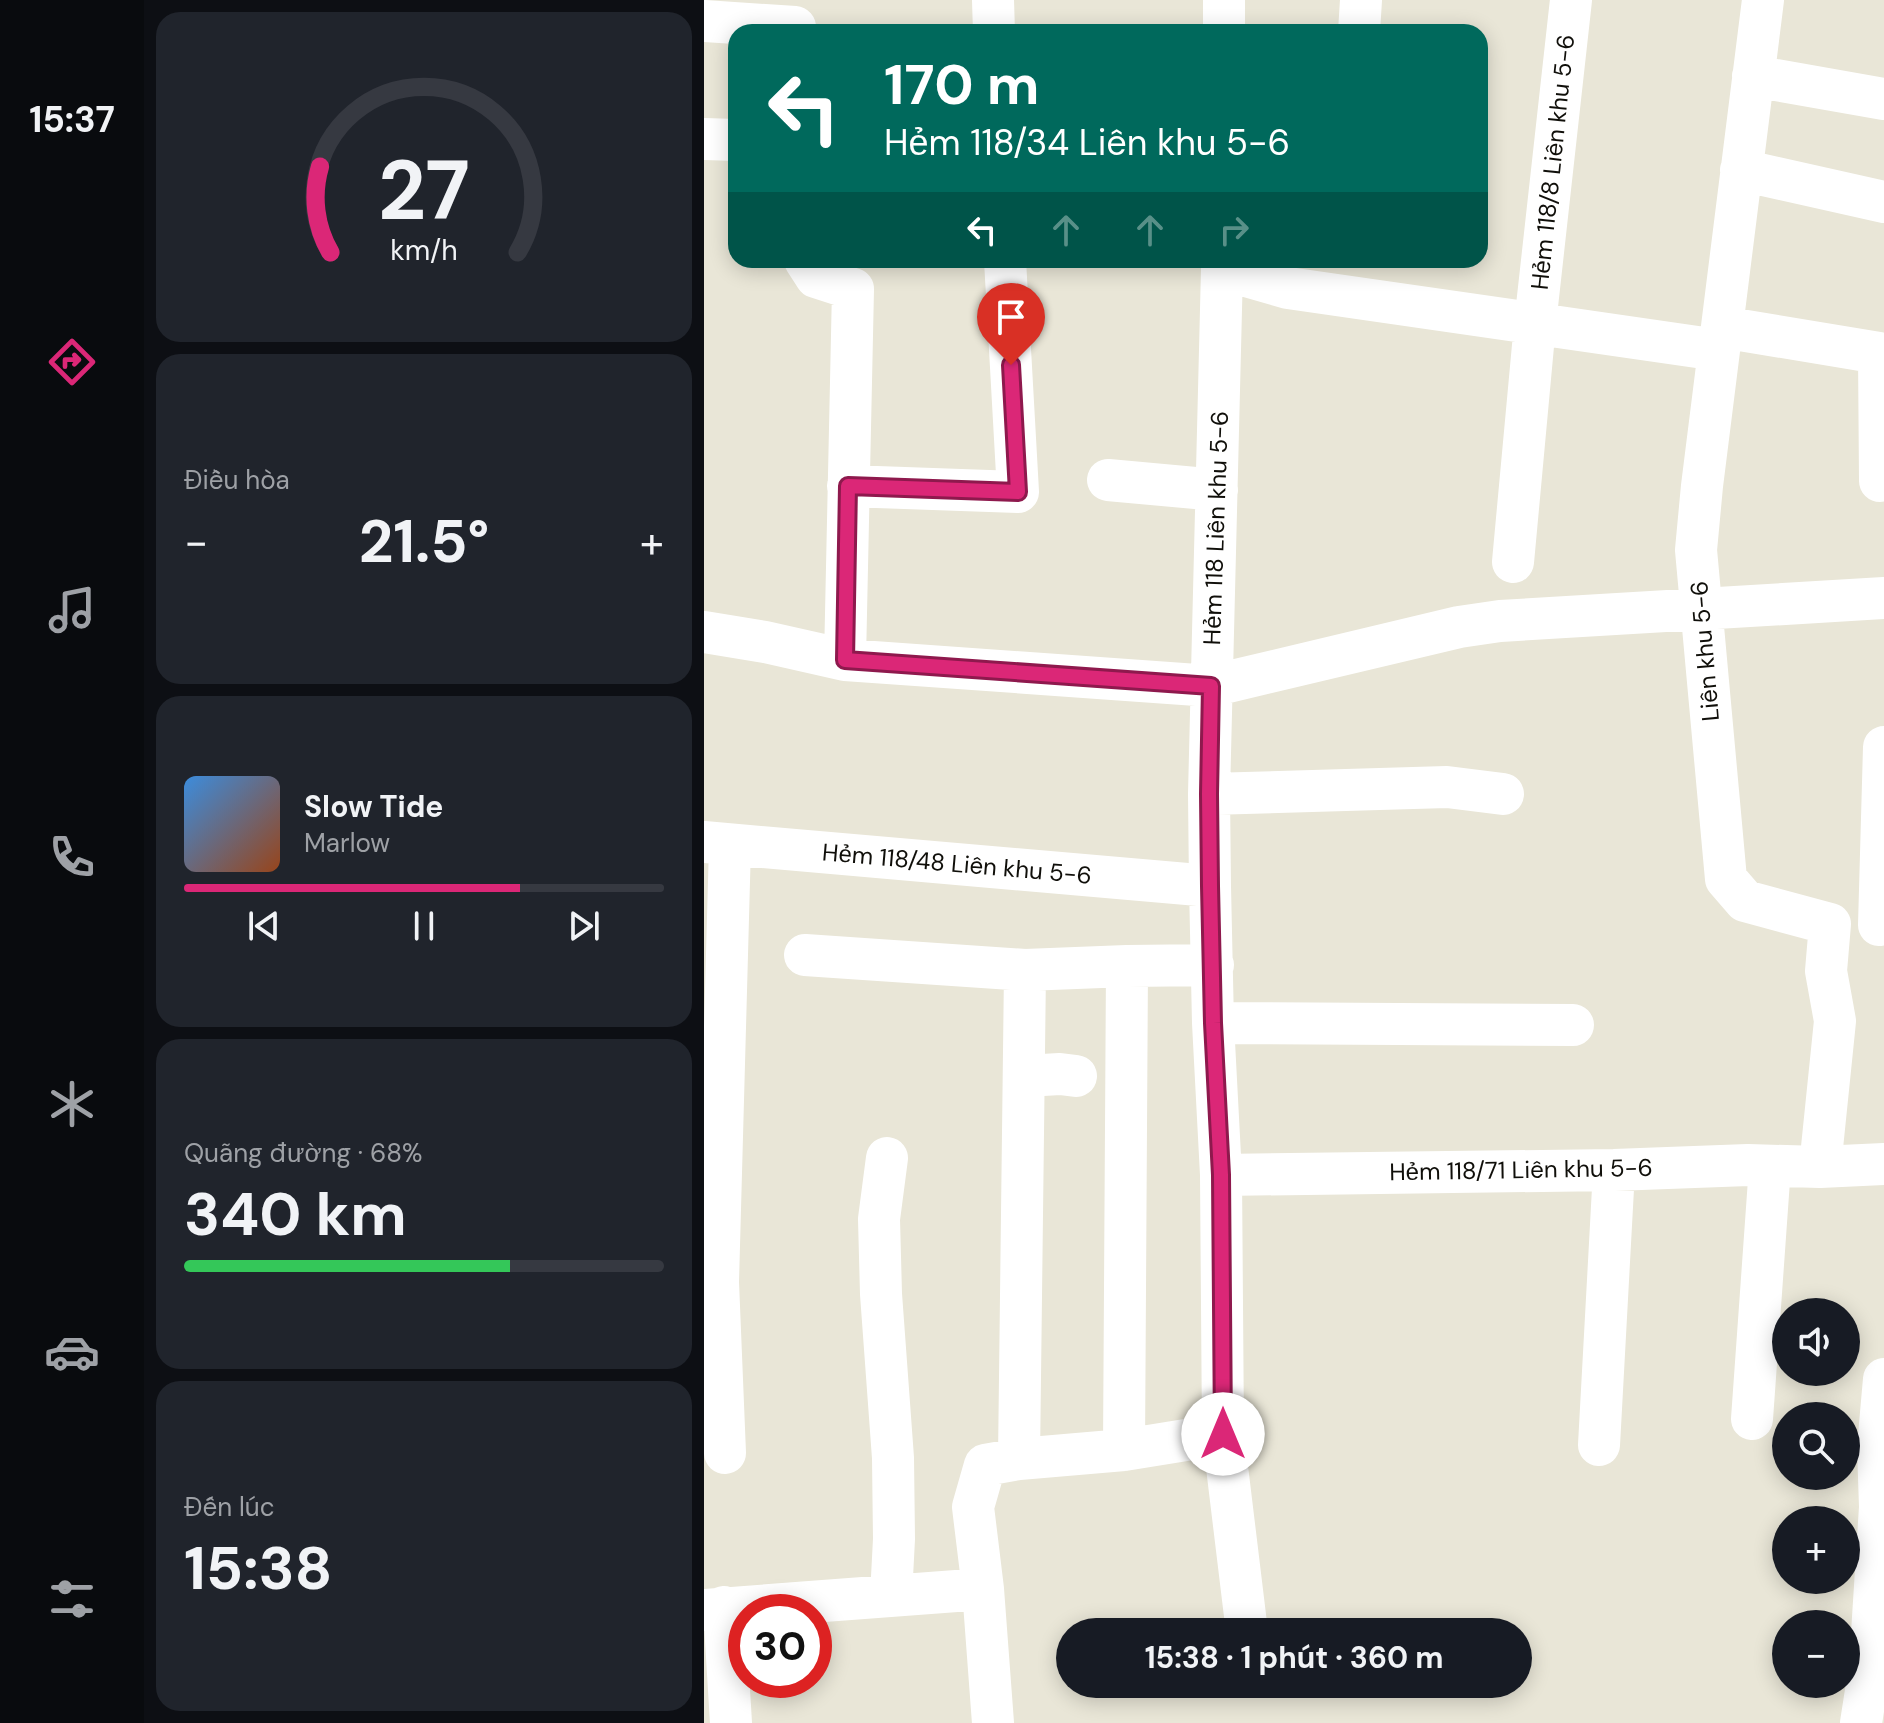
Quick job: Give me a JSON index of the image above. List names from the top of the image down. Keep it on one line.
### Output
{"streets":{"street":["Hẻm 118/8 Liên khu 5-6","Hẻm 118 Liên khu 5-6","Liên khu 5-6","Hẻm 118/48 Liên khu 5-6","Hẻm 118/71 Liên khu 5-6"]},"crossings":[["Hẻm 118/8 Liên khu 5-6","Hẻm 118 Liên khu 5-6"],["Hẻm 118 Liên khu 5-6","Liên khu 5-6"],["Hẻm 118 Liên khu 5-6","Hẻm 118/48 Liên khu 5-6"],["Hẻm 118 Liên khu 5-6","Hẻm 118/71 Liên khu 5-6"]],"page":{"tabs":"15:37","turn":["170 m","Hẻm 118/34 Liên khu 5-6"],"tile":["Điều hòa",["Quãng đường · 68%","340 km"],["Đến lúc","15:38"]],"heat":["−","21.5°","+"],"song":["Slow Tide","Marlow"],"map_buttons":["+","−"],"limit":"30","trip":"15:38 · 1 phút · 360 m","gauge":["27","km/h"]}}
